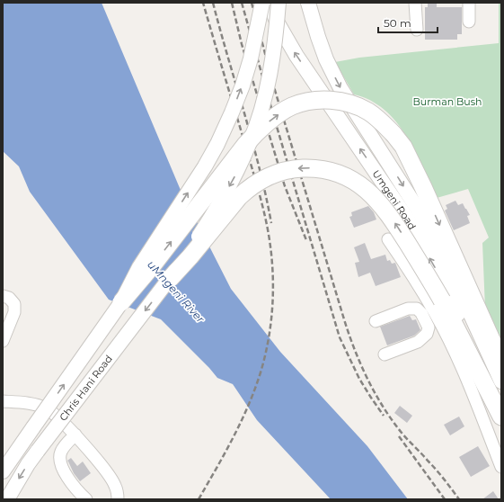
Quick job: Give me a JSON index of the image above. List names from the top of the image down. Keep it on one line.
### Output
{"streets":{"main road":["Umgeni Road","Chris Hani Road"]},"crossings":[["Umgeni Road","Chris Hani Road"]],"water":["uMngeni River"],"parks":["Burman Bush"],"scale_bar":"50 m"}
